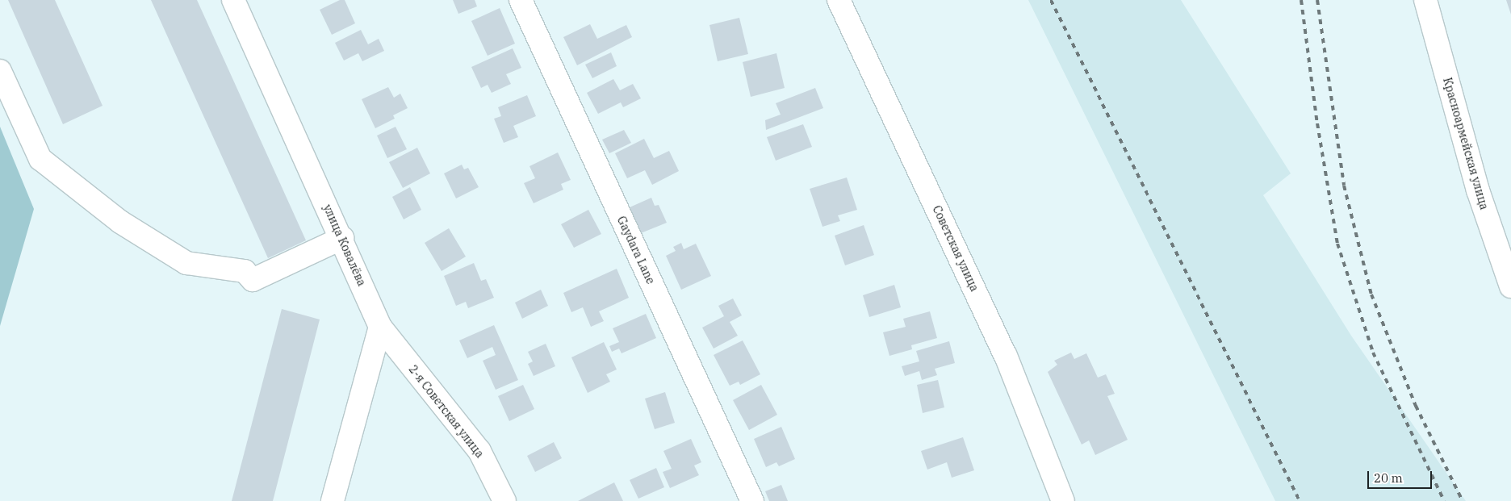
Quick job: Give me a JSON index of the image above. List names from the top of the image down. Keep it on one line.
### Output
{"streets":{"street":["Красноармейская улица","улица Ковалёва","Советская улица","Gaydara Lane","2-я Советская улица"]},"crossings":[["улица Ковалёва","2-я Советская улица"]],"scale_bar":"20 m"}
